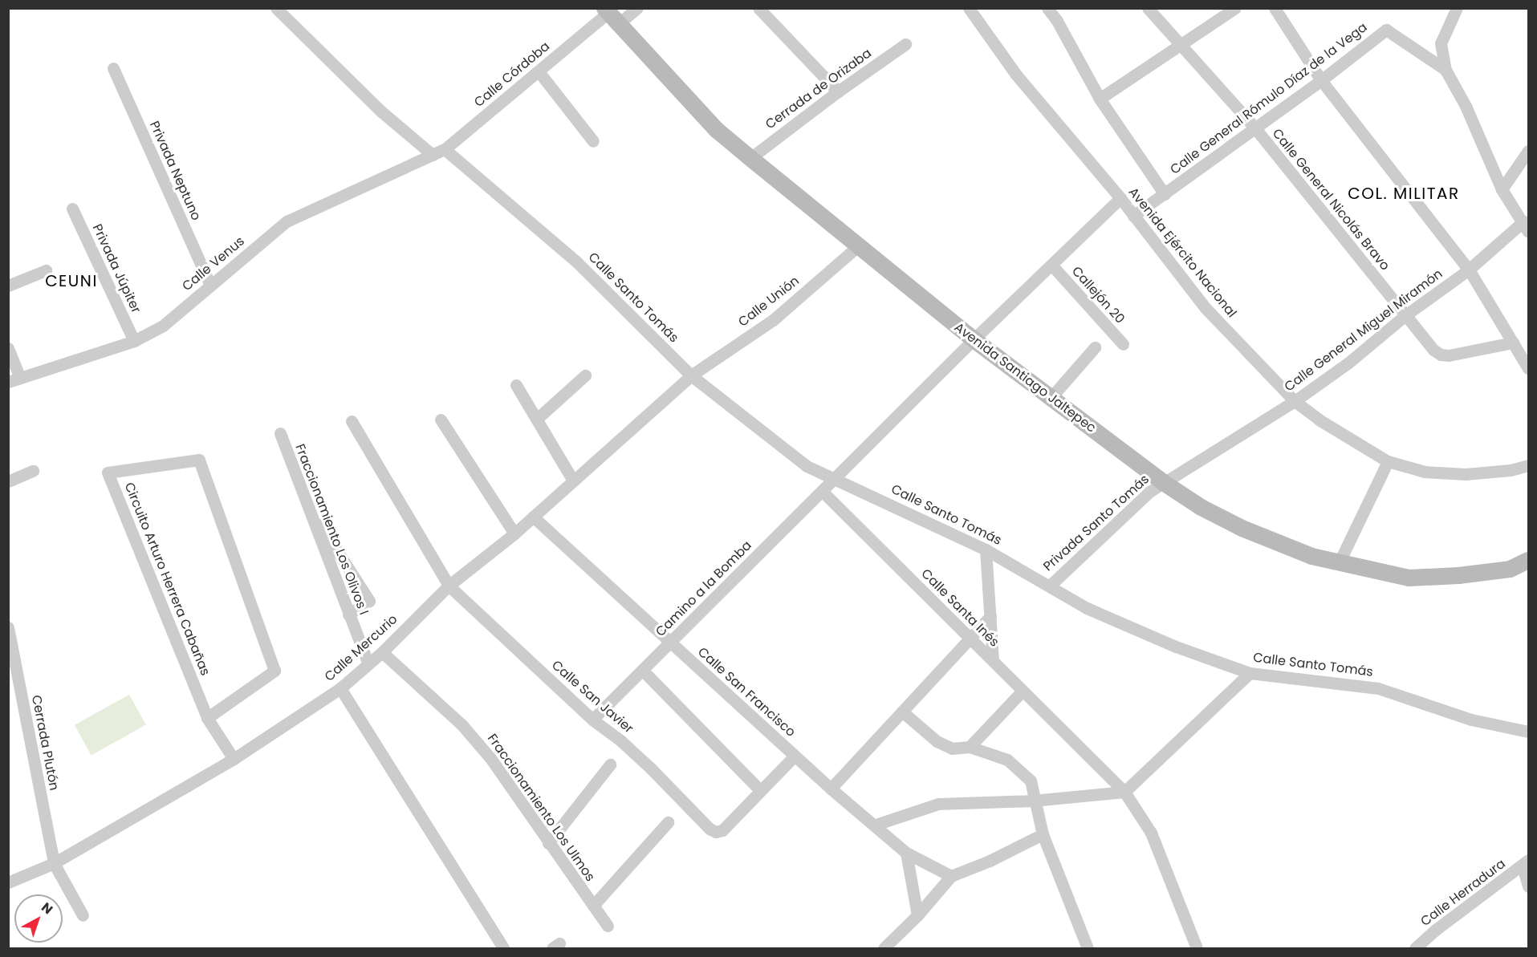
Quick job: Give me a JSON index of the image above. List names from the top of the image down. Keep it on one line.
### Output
{"streets":{"street":["Calle Córdoba","Cerrada de Orizaba","Calle General Rómulo Díaz de la Vega","Privada Neptuno","Calle General Nicolás Bravo","Avenida Ejército Nacional","Calle Venus","Privada Júpiter","Callejón 20","Calle Santo Tomás","Calle Unión","Calle General Miguel Miramón","Avenida Santiago Jaltepec","Privada Santo Tomás","Fraccionamiento Los Olivos I","Circuito Arturo Herrera Cabañas","Camino a la Bomba","Calle Santa Inés","Calle Mercurio","Calle San Francisco","Calle San Javier","Cerrada Plutón","Fraccionamiento Los Ulmos","Calle Herradura"]},"crossings":[["Calle Córdoba","Calle Venus"],["Calle Córdoba","Calle Santo Tomás"],["Calle Córdoba","Avenida Santiago Jaltepec"],["Cerrada de Orizaba","Avenida Santiago Jaltepec"],["Calle General Rómulo Díaz de la Vega","Calle General Nicolás Bravo"],["Calle General Rómulo Díaz de la Vega","Avenida Ejército Nacional"],["Privada Neptuno","Calle Venus"],["Calle General Nicolás Bravo","Calle General Miguel Miramón"],["Avenida Ejército Nacional","Calle General Miguel Miramón"],["Avenida Ejército Nacional","Camino a la Bomba"],["Calle Venus","Privada Júpiter"],["Callejón 20","Camino a la Bomba"],["Calle Santo Tomás","Calle Unión"],["Calle Santo Tomás","Privada Santo Tomás"],["Calle Santo Tomás","Camino a la Bomba"],["Calle Santo Tomás","Calle Mercurio"],["Calle Unión","Avenida Santiago Jaltepec"],["Calle Unión","Calle Mercurio"],["Calle General Miguel Miramón","Avenida Santiago Jaltepec"],["Calle General Miguel Miramón","Privada Santo Tomás"],["Avenida Santiago Jaltepec","Privada Santo Tomás"],["Avenida Santiago Jaltepec","Camino a la Bomba"],["Fraccionamiento Los Olivos I","Calle Mercurio"],["Circuito Arturo Herrera Cabañas","Calle Mercurio"],["Camino a la Bomba","Calle Santa Inés"],["Camino a la Bomba","Calle San Francisco"],["Camino a la Bomba","Calle San Javier"],["Calle Mercurio","Calle San Francisco"],["Calle Mercurio","Calle San Javier"],["Calle Mercurio","Cerrada Plutón"],["Calle Mercurio","Fraccionamiento Los Ulmos"]],"districts":["COL. MILITAR","CEUNI"],"north":"top right"}
